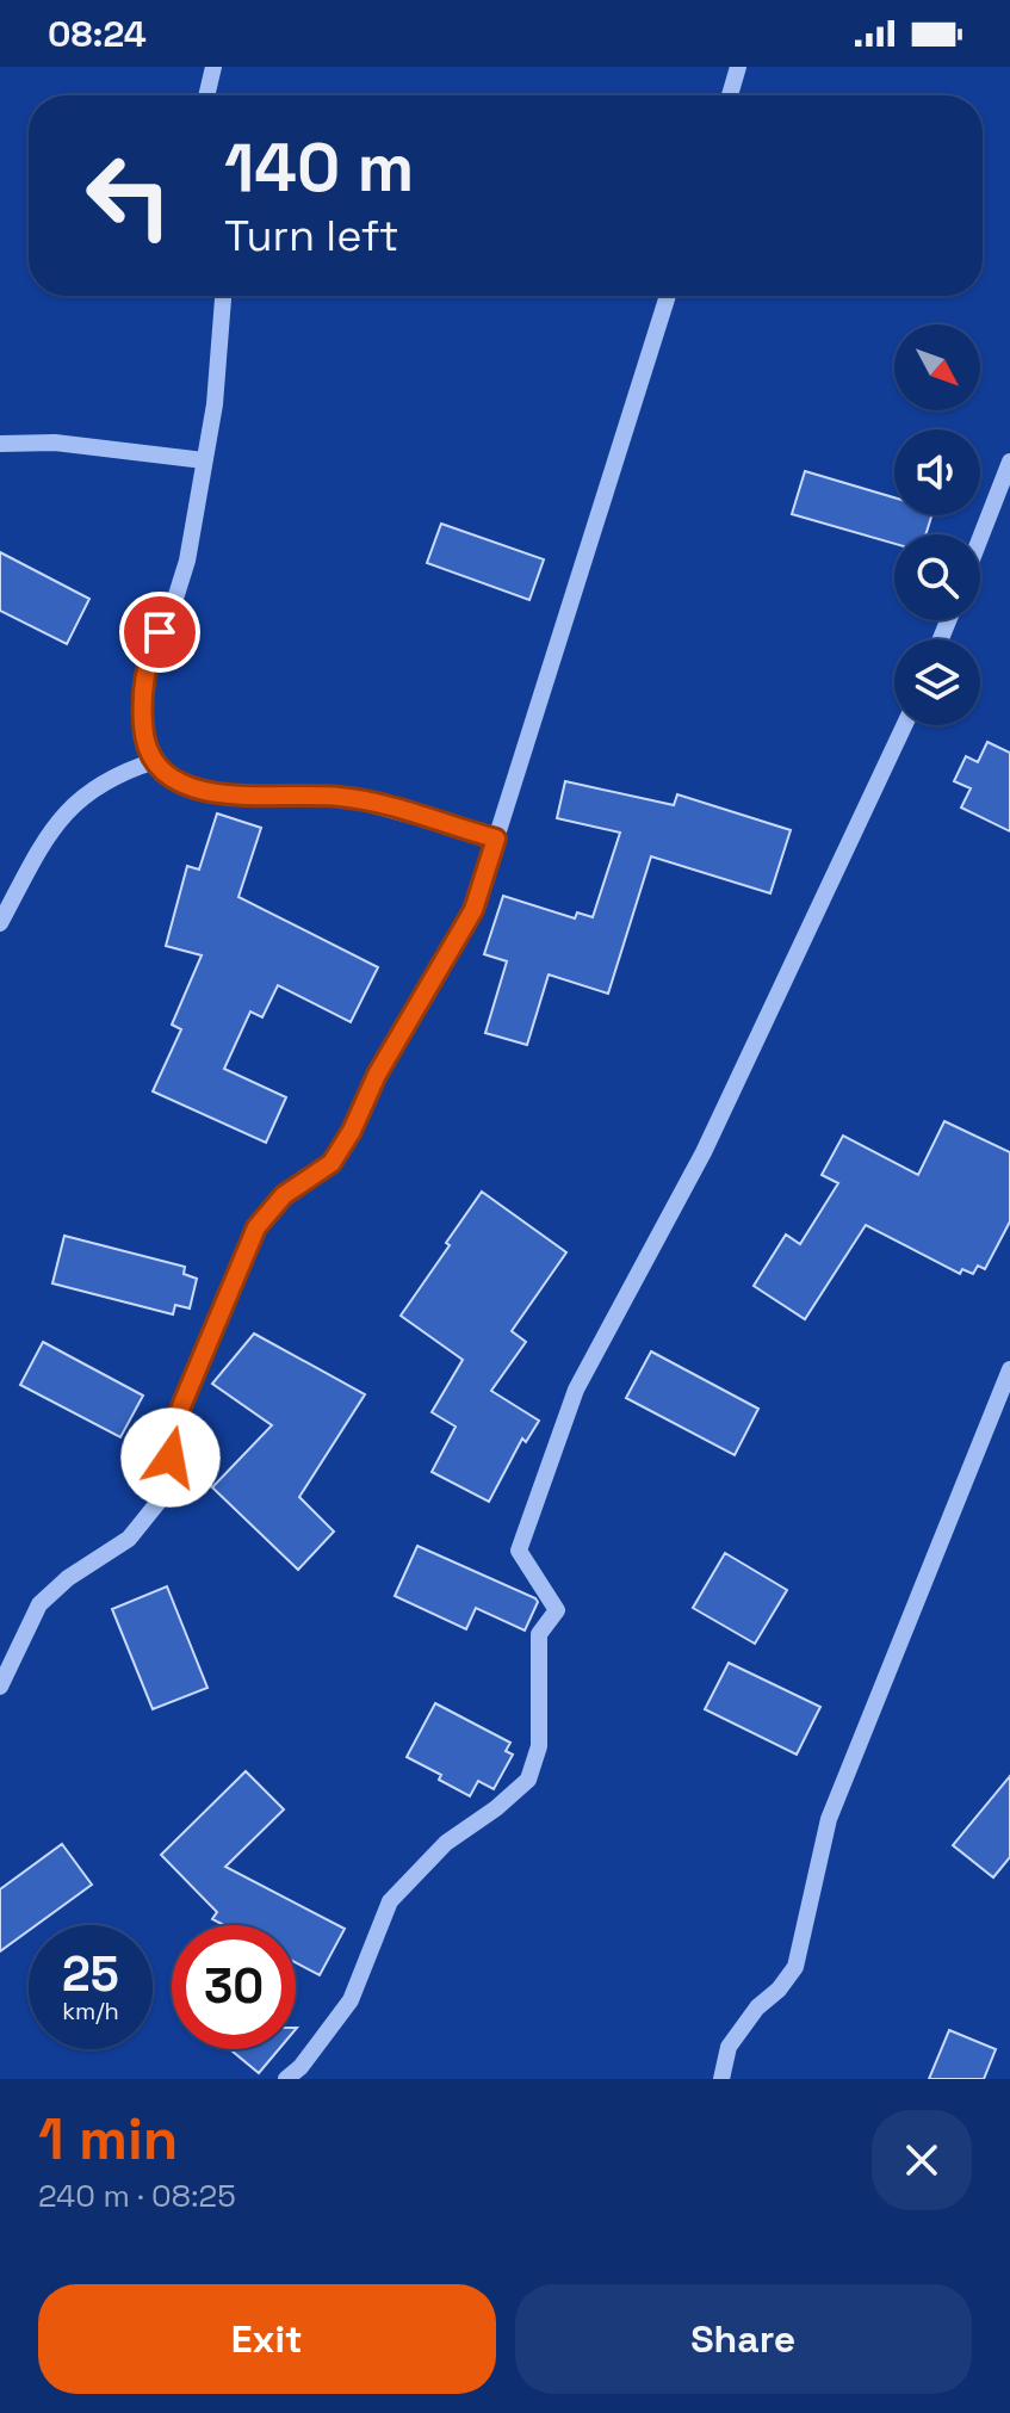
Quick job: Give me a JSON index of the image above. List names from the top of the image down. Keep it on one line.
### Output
{"north":"bottom right","page":{"status":"08:24","turn":["140 m","Turn left"],"speed":"25 km/h","limit":"30","heading":["1 min","240 m · 08:25"],"buttons":["Exit","Share"]}}
